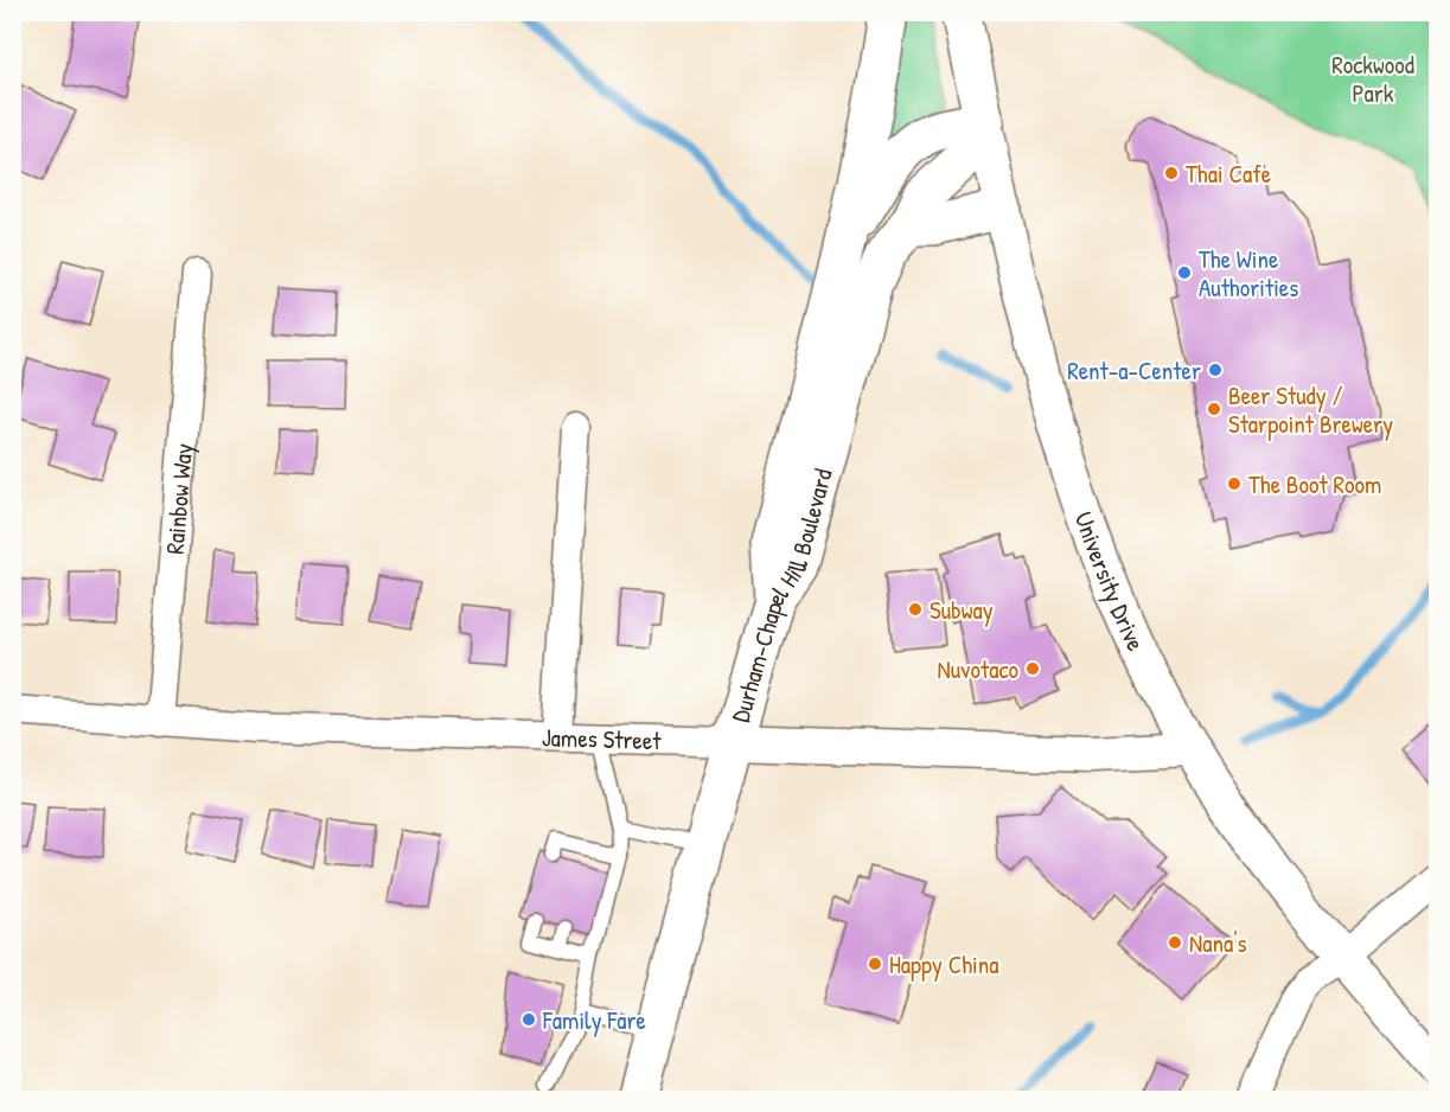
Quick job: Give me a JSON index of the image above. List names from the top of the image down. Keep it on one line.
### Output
{"streets":{"main road":["University Drive","Durham-Chapel Hill Boulevard"],"street":["Rainbow Way","James Street"]},"crossings":[["Rainbow Way","James Street"],["University Drive","Durham-Chapel Hill Boulevard"],["University Drive","James Street"],["Durham-Chapel Hill Boulevard","James Street"]],"parks":["Rockwood Park"],"places":["Thai Cafe","The Wine Authorities","Rent-a-Center","Beer Study / Starpoint Brewery","The Boot Room","Subway","Nuvotaco","Nana's","Happy China","Family Fare"]}
